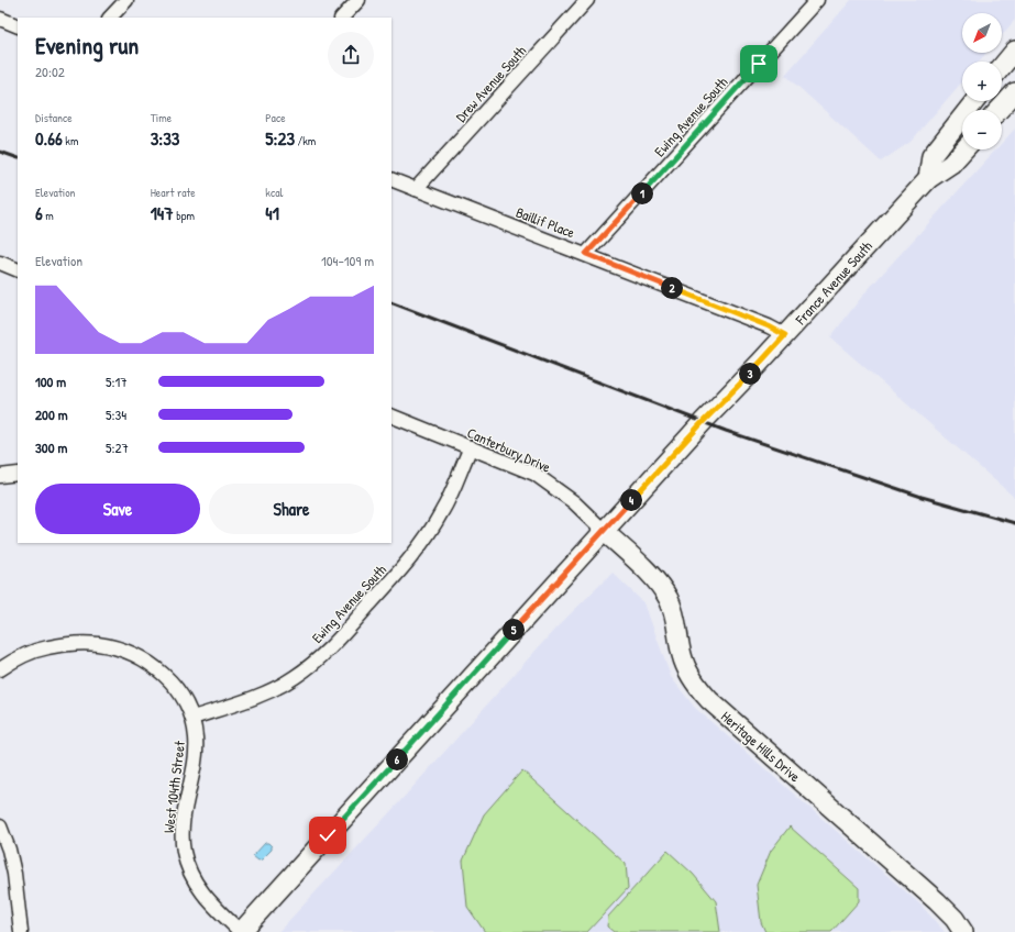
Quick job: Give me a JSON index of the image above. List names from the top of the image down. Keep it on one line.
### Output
{"streets":{"main road":["France Avenue South","Heritage Hills Drive"],"street":["Drew Avenue South","Ewing Avenue South","Baillif Place","Canterbury Drive","West 104th Street"]},"crossings":[["Drew Avenue South","Baillif Place"],["Ewing Avenue South","Baillif Place"],["Ewing Avenue South","Canterbury Drive"],["Ewing Avenue South","West 104th Street"],["Baillif Place","France Avenue South"],["France Avenue South","Canterbury Drive"],["France Avenue South","Heritage Hills Drive"],["France Avenue South","West 104th Street"],["Canterbury Drive","Heritage Hills Drive"]],"north":"bottom left","page":{"map_buttons":["+","−"],"heading":["Evening run","20:02"],"stats":[["Distance","0.66 km"],["Time","3:33"],["Pace","5:23 /km"],["Elevation","6 m"],["Heart rate","147 bpm"],["kcal","41"]],"pins":["1","2","3","4","5","6"],"chart":["Elevation","104–109 m"],"list":[{"name":"100 m","note":"5:17"},{"name":"200 m","note":"5:34"},{"name":"300 m","note":"5:27"}],"buttons":["Save","Share"]}}
